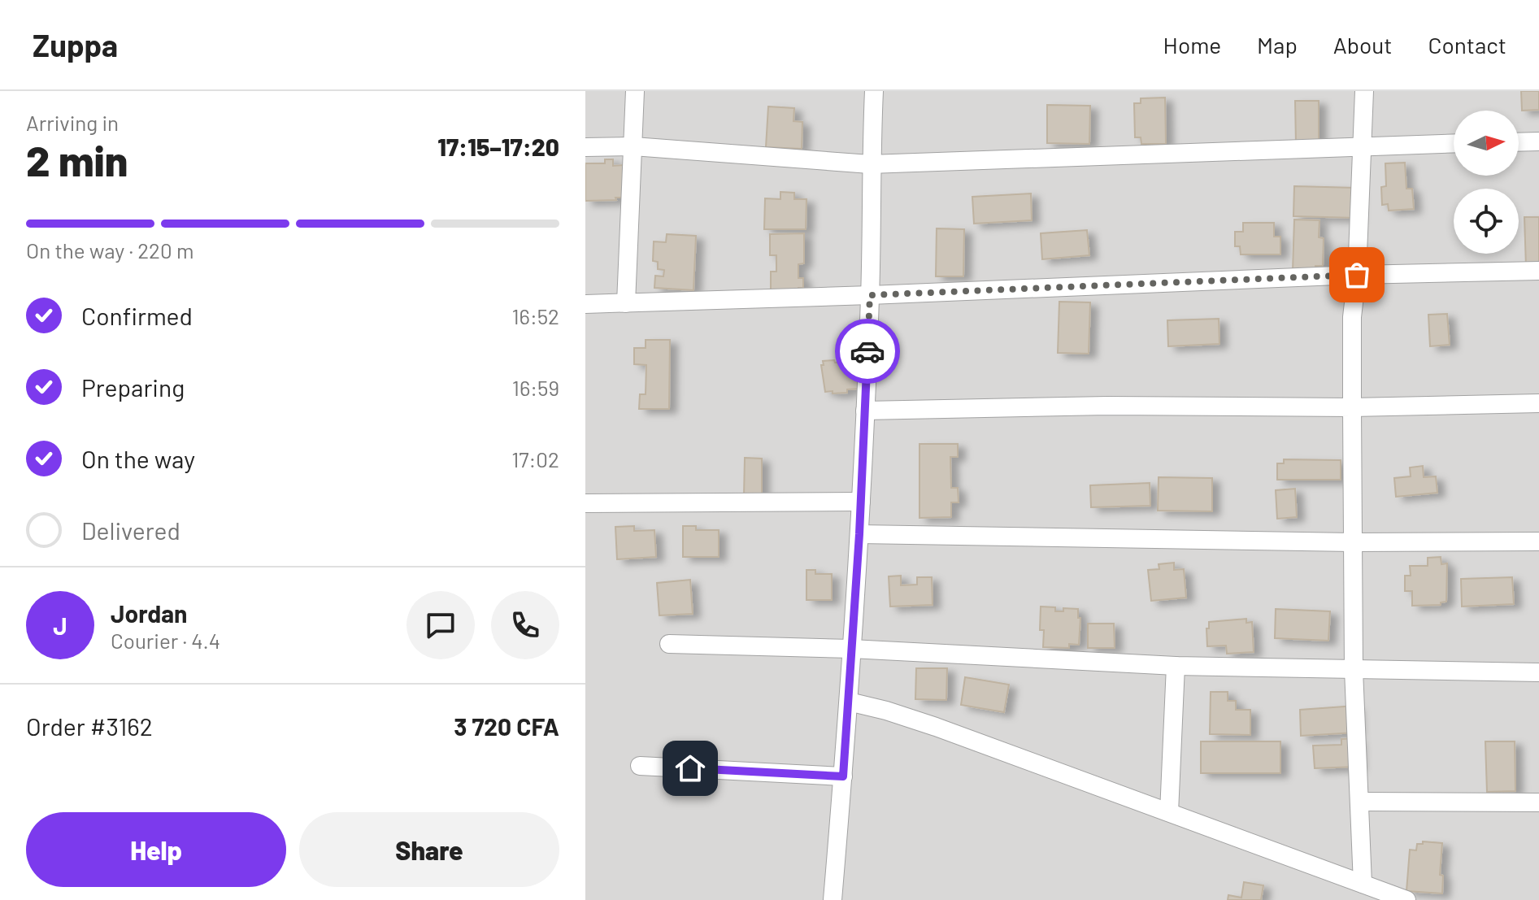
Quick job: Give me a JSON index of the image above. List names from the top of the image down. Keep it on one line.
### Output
{"north":"right","page":{"header":"Zuppa","nav":["Home","Map","About","Contact"],"heading":["2 min","Arriving in","17:15–17:20"],"panel":["Jordan","Courier · 4.4","Order #3162","3 720 CFA"],"bar":"On the way · 220 m","list":[["Confirmed","16:52"],["Preparing","16:59"],["On the way","17:02"],"Delivered"],"round":"J","buttons":["Help","Share"]}}
